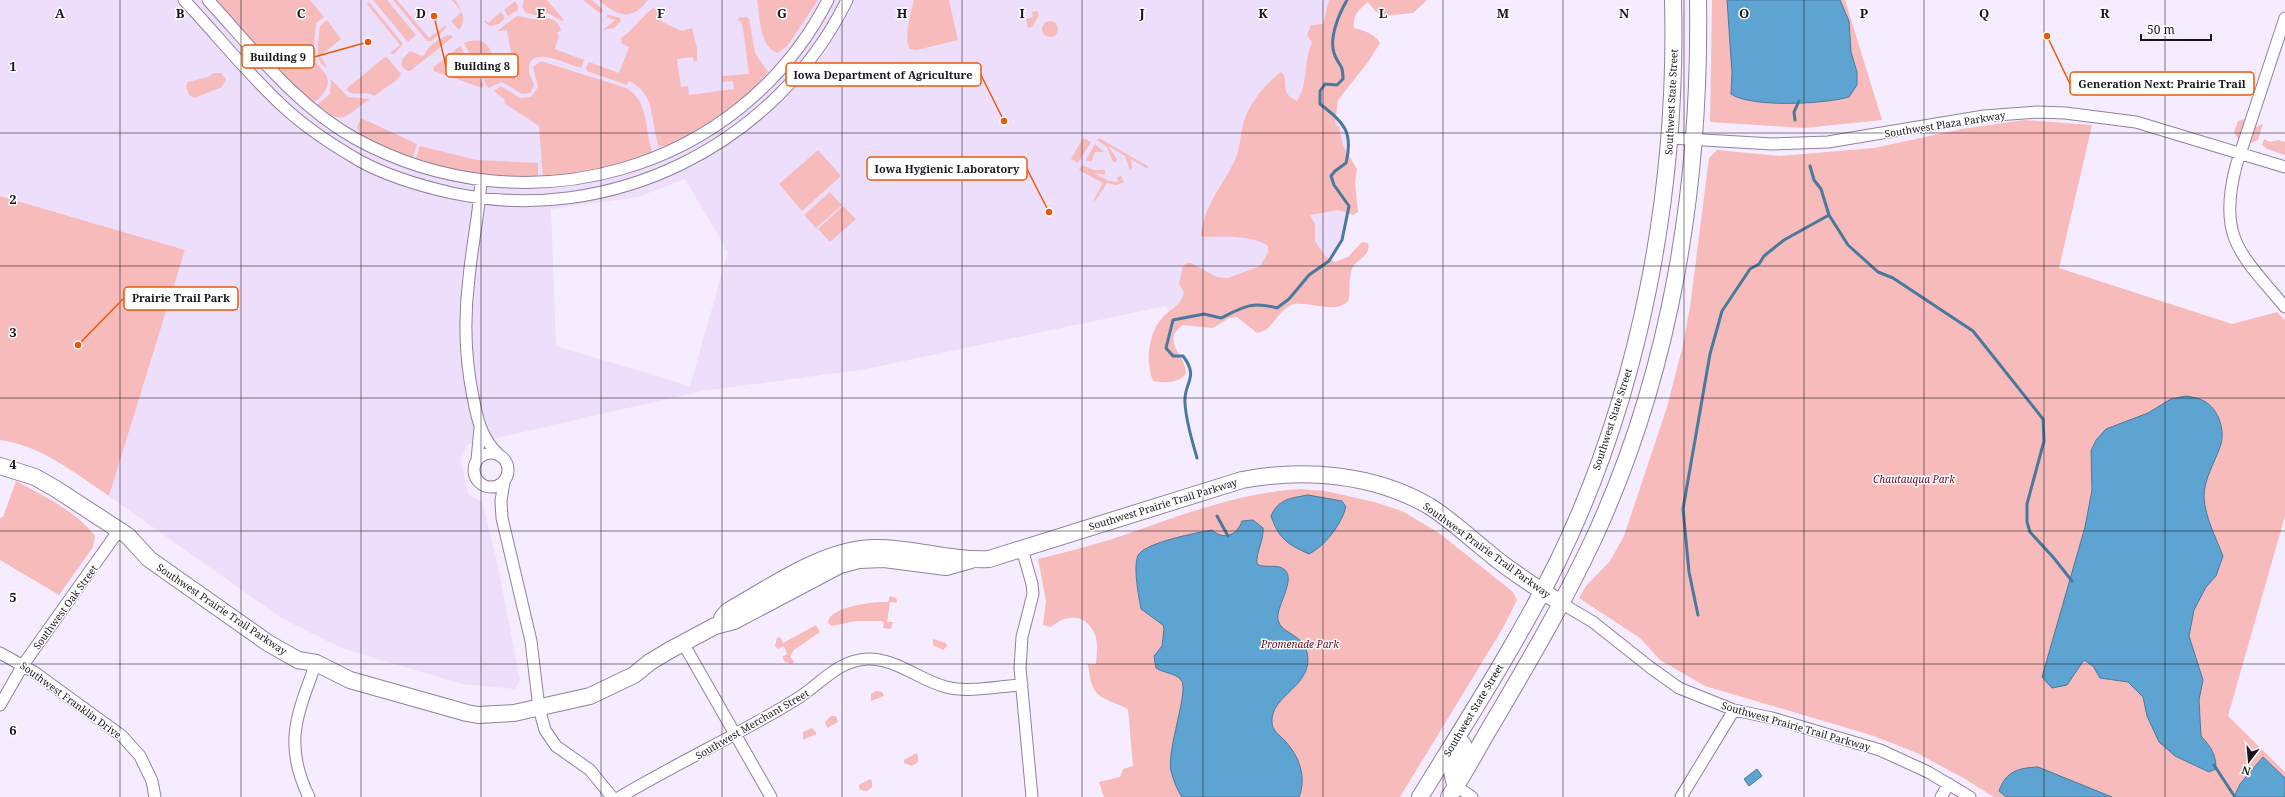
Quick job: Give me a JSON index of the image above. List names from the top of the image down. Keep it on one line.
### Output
{"streets":{"main road":["Southwest State Street","Southwest Prairie Trail Parkway"],"street":["Southwest Plaza Parkway","Southwest Oak Street","Southwest Franklin Drive","Southwest Merchant Street"]},"crossings":[["Southwest State Street","Southwest Plaza Parkway"],["Southwest State Street","Southwest Prairie Trail Parkway"],["Southwest Prairie Trail Parkway","Southwest Oak Street"],["Southwest Oak Street","Southwest Franklin Drive"]],"parks":["Chautauqua Park","Promenade Park"],"places":["Building 8","Generation Next: Prairie Trail","Building 9","Iowa Department of Agriculture","Iowa Hygienic Laboratory","Prairie Trail Park"],"scale_bar":"50 m","north":"bottom","grid":{"columns":["A","B","C","D","E","F","G","H","I","J","K","L","M","N","O","P","Q","R"],"rows":["1","2","3","4","5","6"]}}
